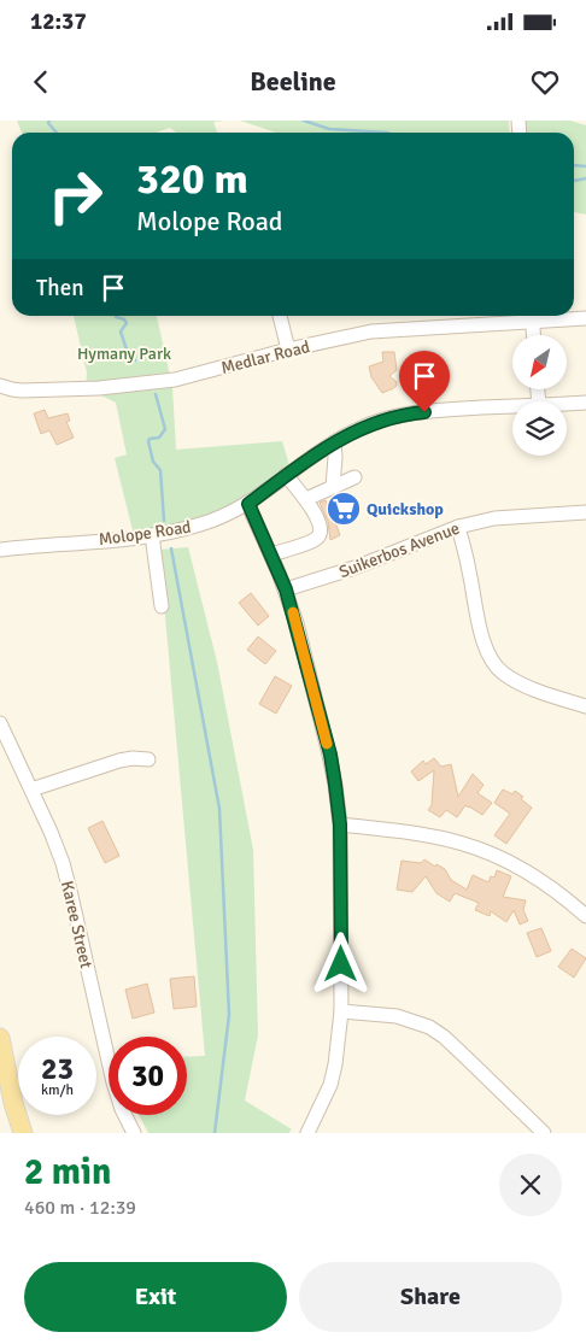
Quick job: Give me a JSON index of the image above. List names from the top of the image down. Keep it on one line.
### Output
{"streets":{"street":["Medlar Road","Molope Road","Suikerbos Avenue","Karee Street"]},"parks":["Hymany Park"],"places":{"supermarket":["Quickshop"]},"north":"bottom left","page":{"status":"12:37","header":"Beeline","turn":["320 m","Molope Road"],"then":"Then","speed":"23 km/h","limit":"30","heading":["2 min","460 m · 12:39"],"buttons":["Exit","Share"]}}
